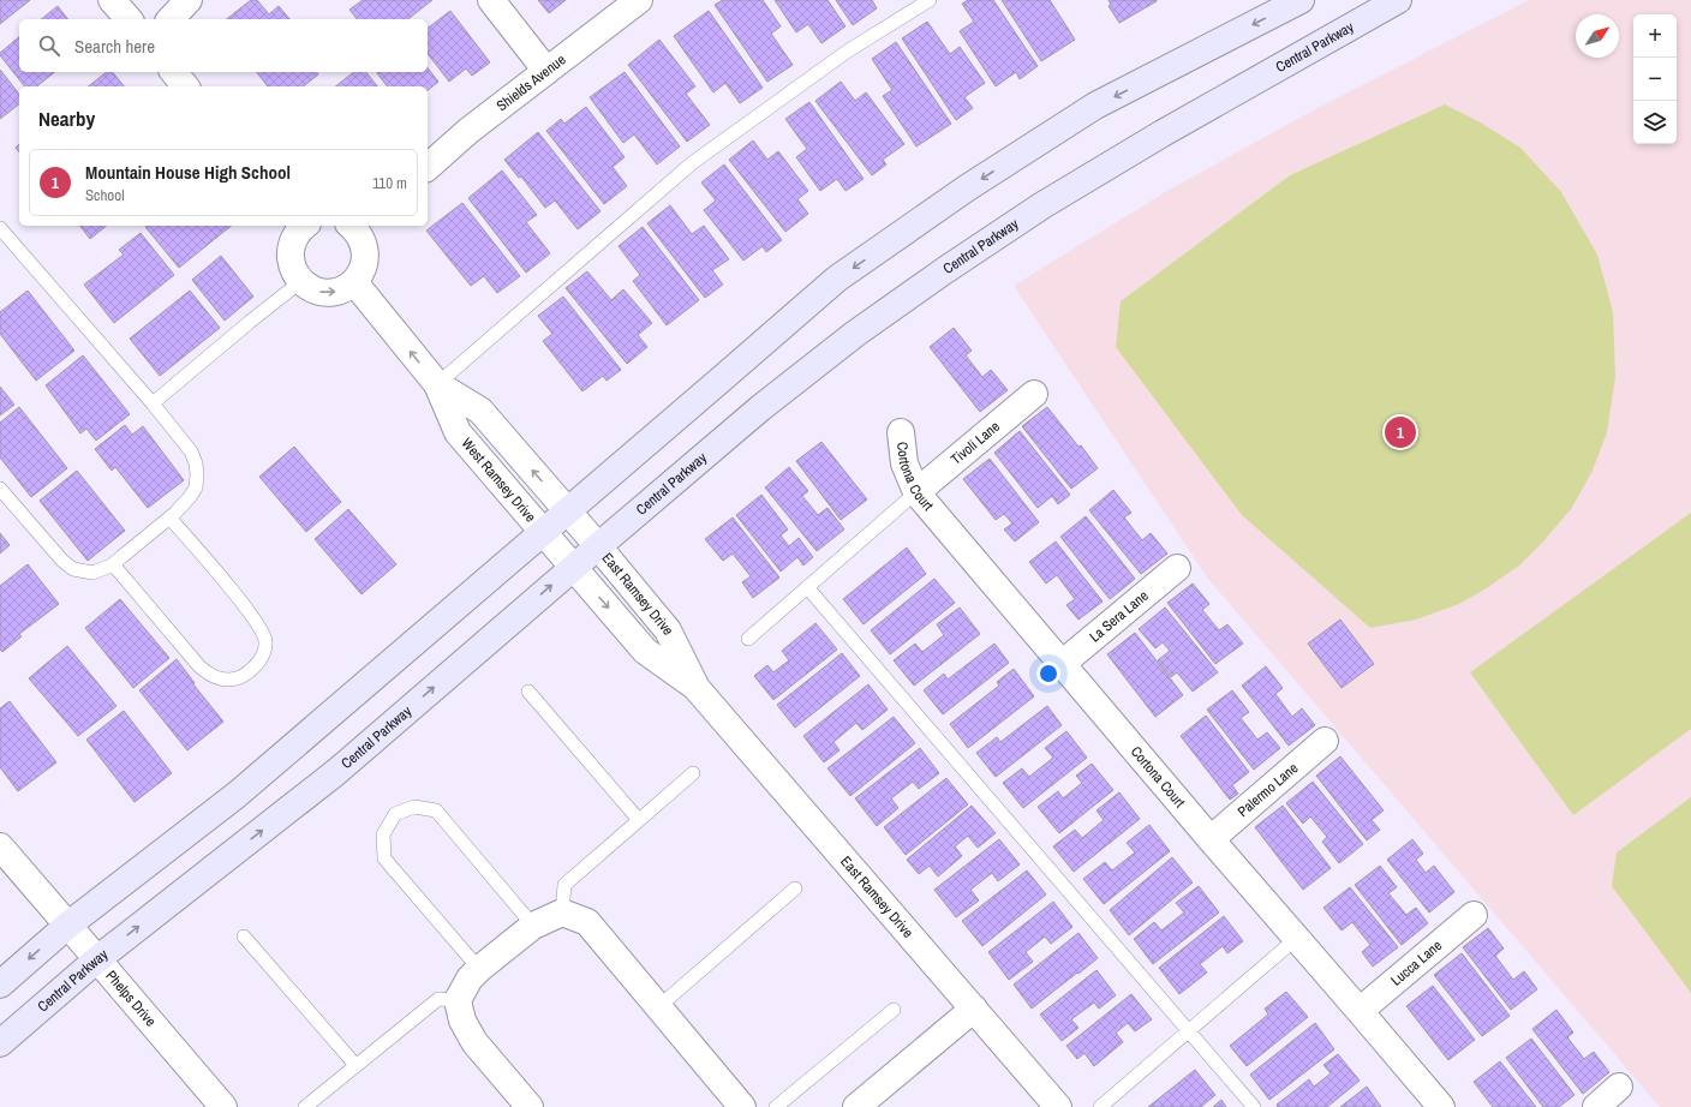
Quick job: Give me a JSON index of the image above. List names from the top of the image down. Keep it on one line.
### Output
{"streets":{"main road":["Central Parkway"],"street":["Shields Avenue","Tivoli Lane","Cortona Court","West Ramsey Drive","East Ramsey Drive","La Sera Lane","Palermo Lane","Lucca Lane","Phelps Drive"]},"crossings":[["Central Parkway","West Ramsey Drive"],["Central Parkway","East Ramsey Drive"],["Central Parkway","Phelps Drive"],["Tivoli Lane","Cortona Court"],["Cortona Court","La Sera Lane"],["Cortona Court","Palermo Lane"],["Cortona Court","Lucca Lane"],["West Ramsey Drive","East Ramsey Drive"]],"north":"top right","page":{"map_buttons":["+","−"],"search":"Search here","heading":"Nearby","list":[{"mark":"1","name":"Mountain House High School","note":"School","value":"110 m"}],"pins":"1"}}
